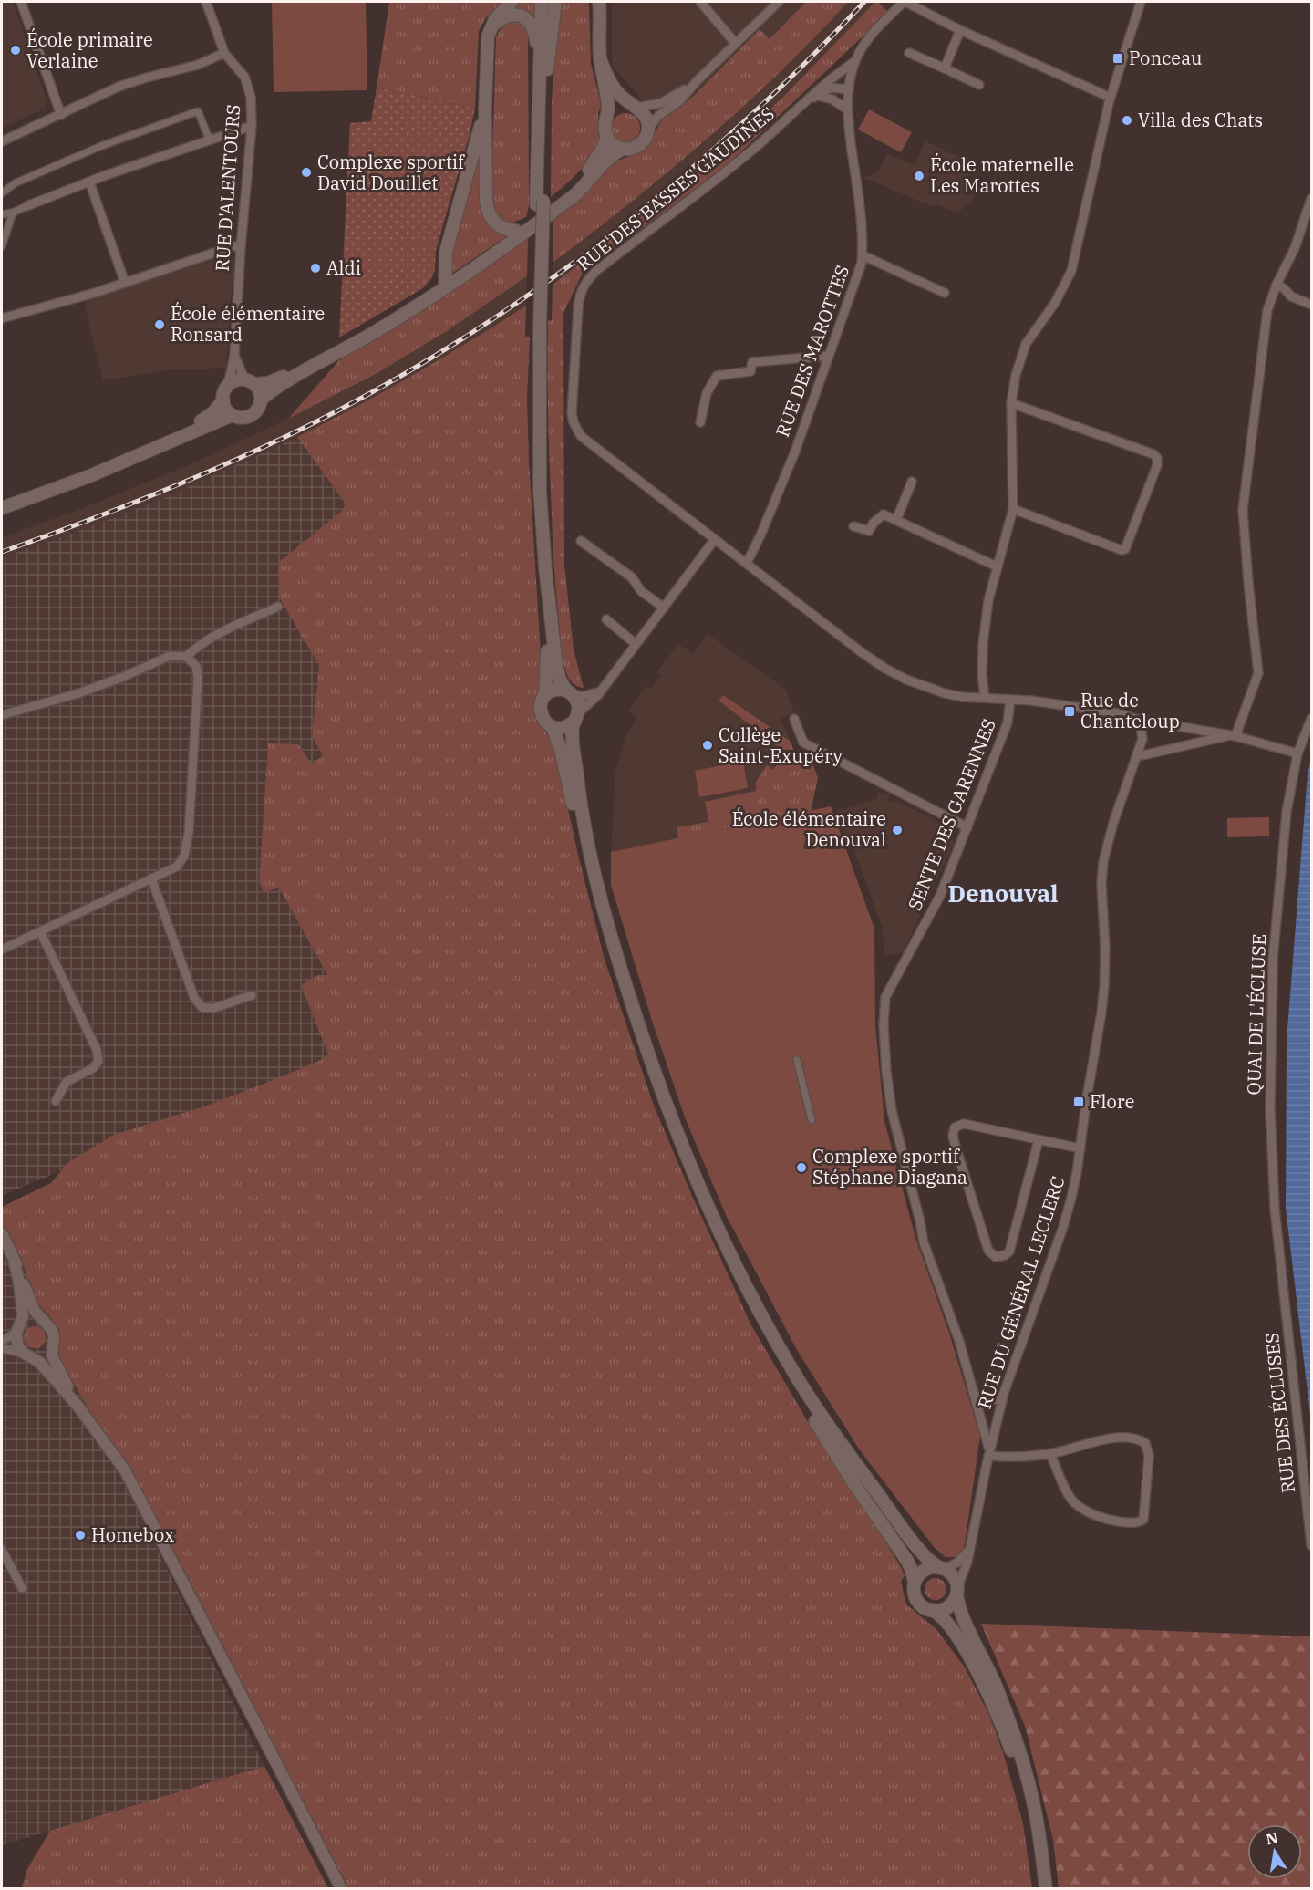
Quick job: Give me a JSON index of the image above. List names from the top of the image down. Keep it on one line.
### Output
{"streets":{"street":["RUE D'ALENTOURS","RUE DES BASSES GAUDINES","RUE DES MAROTTES","SENTE DES GARENNES","QUAI DE L'ÉCLUSE","RUE DU GÉNÉRAL LECLERC","RUE DES ÉCLUSES"]},"crossings":[["RUE DES BASSES GAUDINES","RUE DES MAROTTES"],["QUAI DE L'ÉCLUSE","RUE DES ÉCLUSES"]],"districts":["Denouval"],"places":{"other":["École primaire Verlaine","Villa des Chats","Complexe sportif David Douillet","École maternelle Les Marottes","Aldi","École élémentaire Ronsard","Collège Saint-Exupéry","École élémentaire Denouval","Complexe sportif Stéphane Diagana","Homebox"],"transit":["Ponceau","Rue de Chanteloup","Flore"]},"north":"top"}
